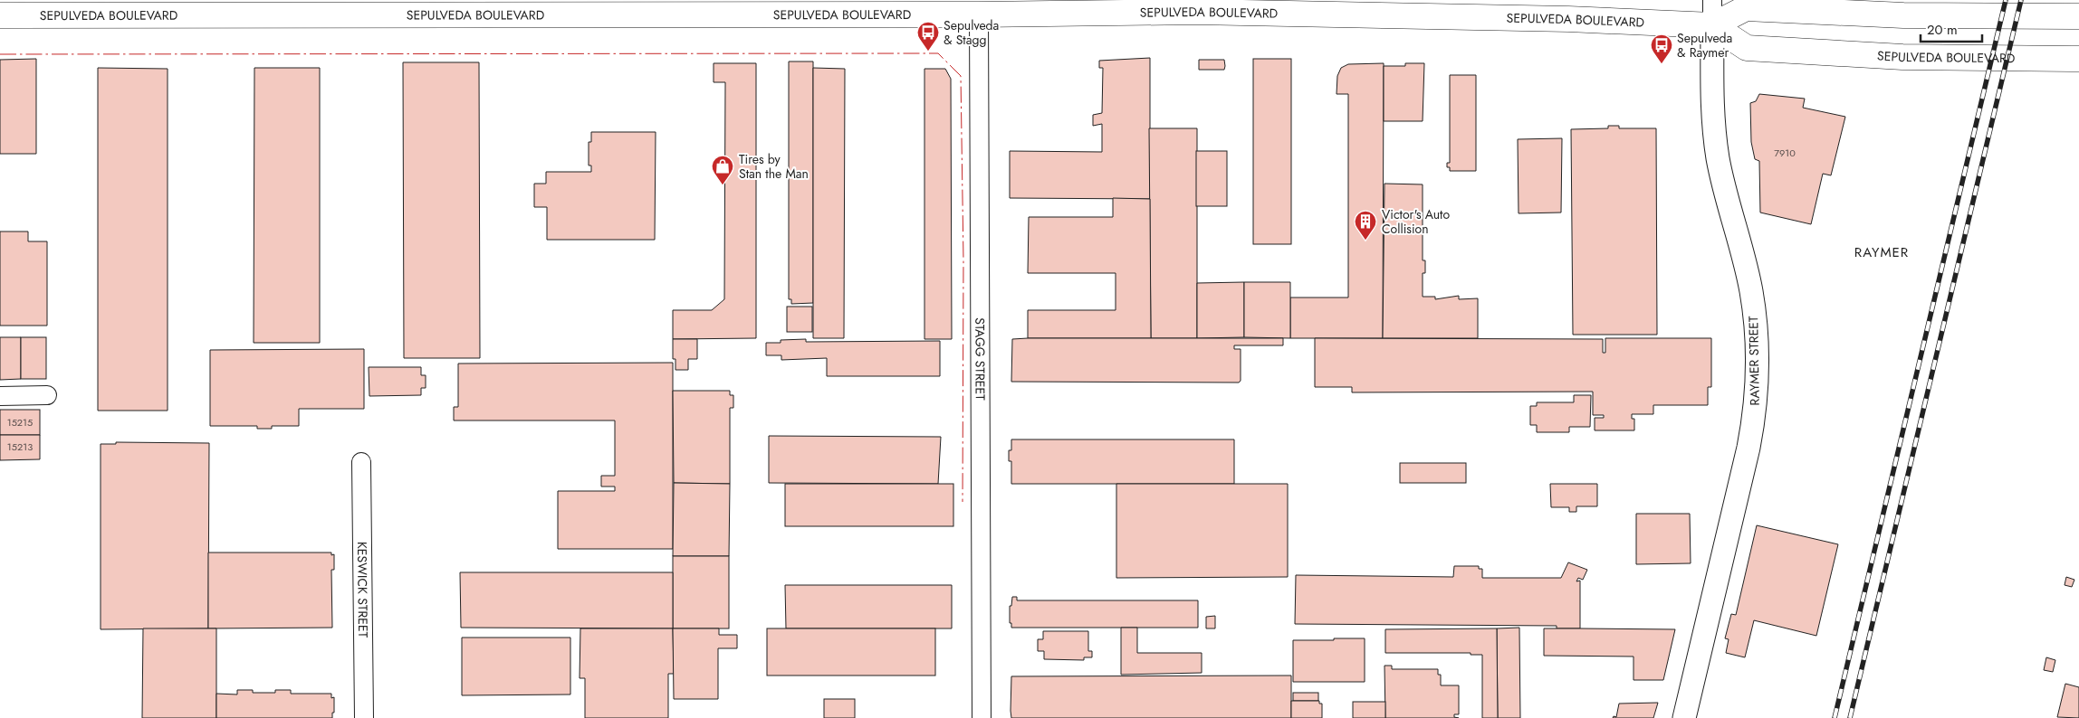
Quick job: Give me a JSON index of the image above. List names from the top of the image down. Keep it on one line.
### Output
{"streets":{"main road":["SEPULVEDA BOULEVARD"],"street":["STAGG STREET","RAYMER STREET","KESWICK STREET"]},"crossings":[["SEPULVEDA BOULEVARD","STAGG STREET"],["SEPULVEDA BOULEVARD","RAYMER STREET"]],"districts":["RAYMER"],"places":{"bus stop":["Sepulveda & Stagg","Sepulveda & Raymer"],"shop":["Tires by Stan the Man"],"building":["Victor's Auto Collision"]},"house_numbers":["7910","15215","15213"],"scale_bar":"20 m"}
